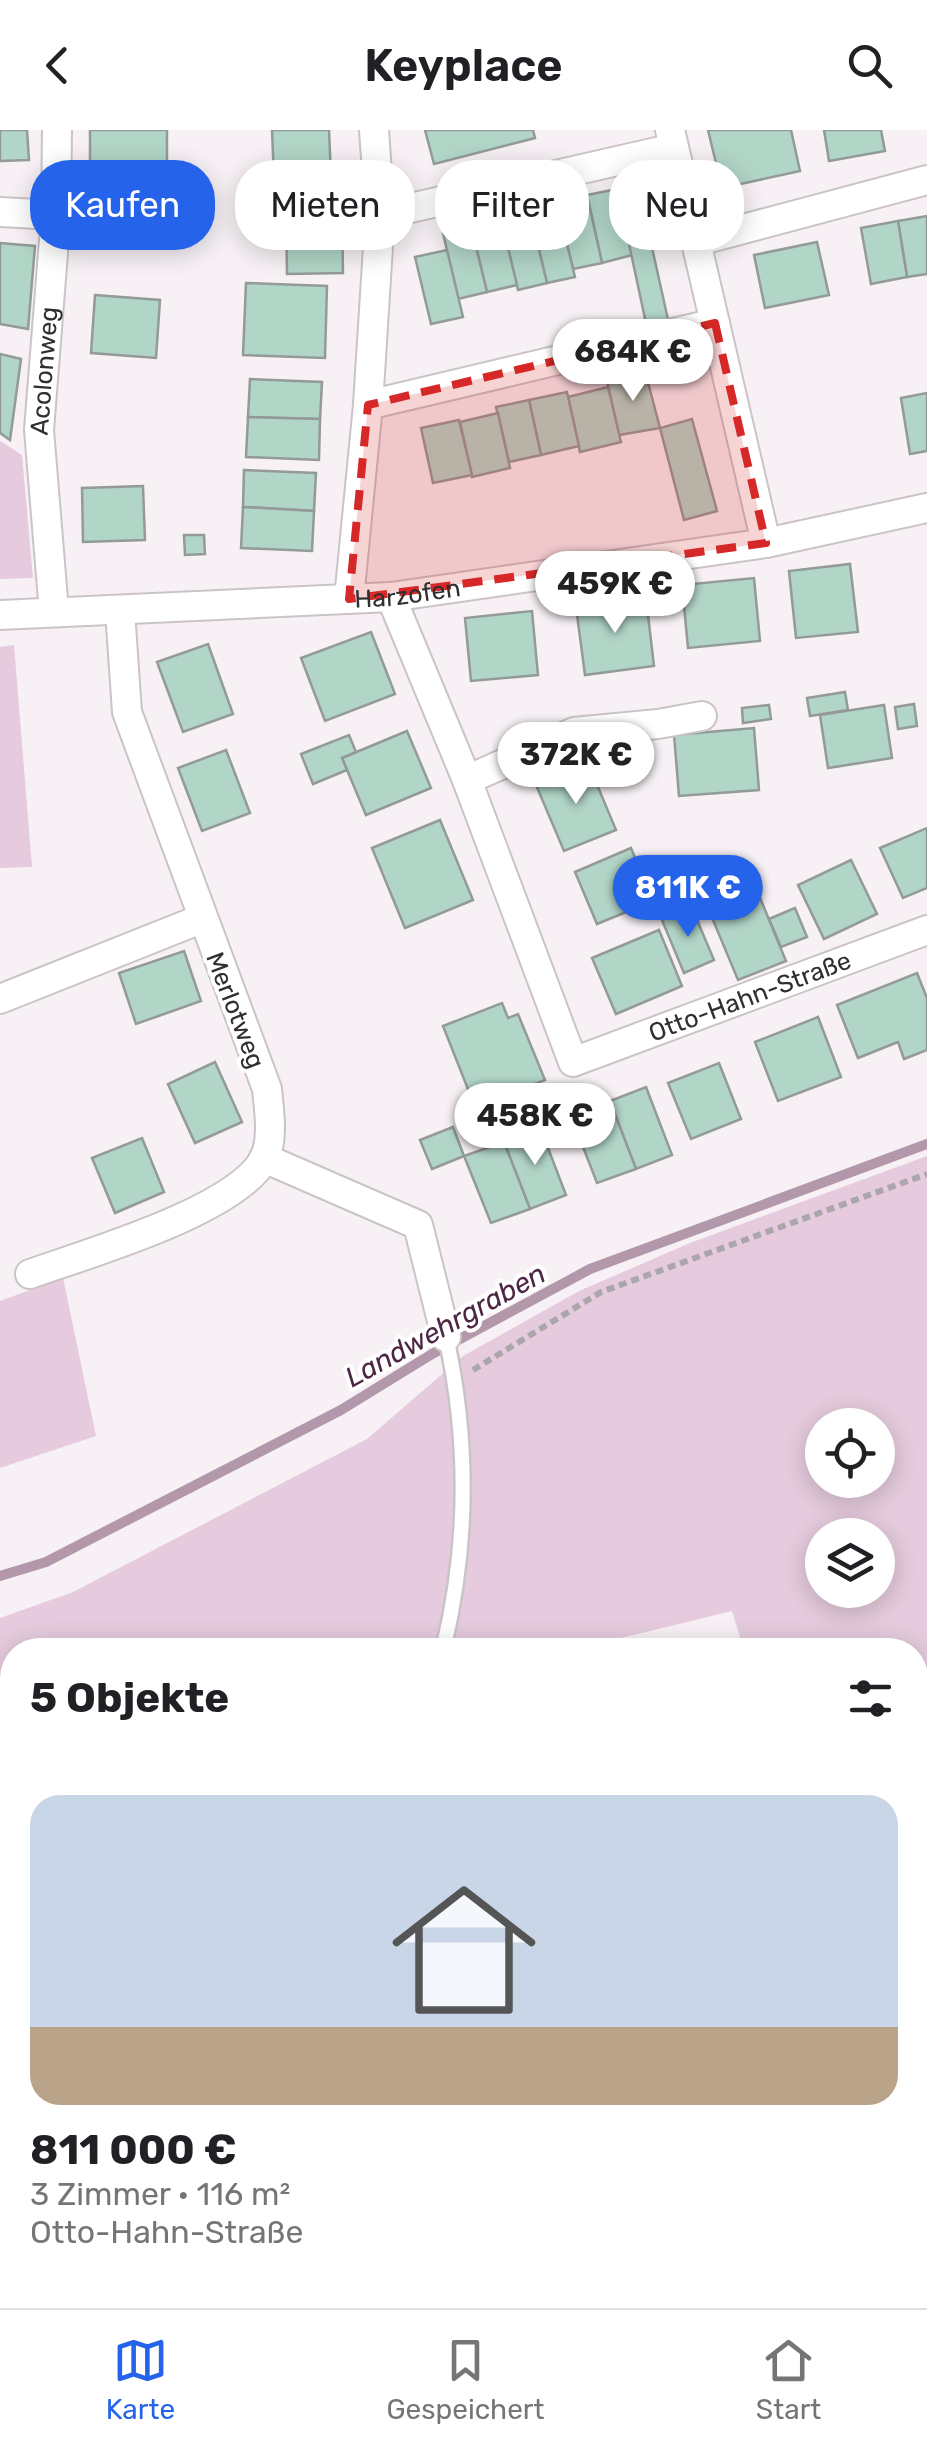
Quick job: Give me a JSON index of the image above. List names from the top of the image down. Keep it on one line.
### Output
{"streets":{"street":["Acolonweg","Harzofen","Otto-Hahn-Straße","Merlotweg"]},"crossings":[["Acolonweg","Harzofen"],["Harzofen","Otto-Hahn-Straße"],["Harzofen","Merlotweg"]],"water":["Landwehrgraben"],"page":{"header":"Keyplace","chip":["Kaufen","Mieten","Filter","Neu"],"price":["684K €","459K €","372K €","811K €","458K €"],"heading":"5 Objekte","list":[{"name":"811 000 €","note":"3 Zimmer · 116 m² · Otto-Hahn-Straße"}],"tabs":["Karte","Gespeichert","Start"]}}
